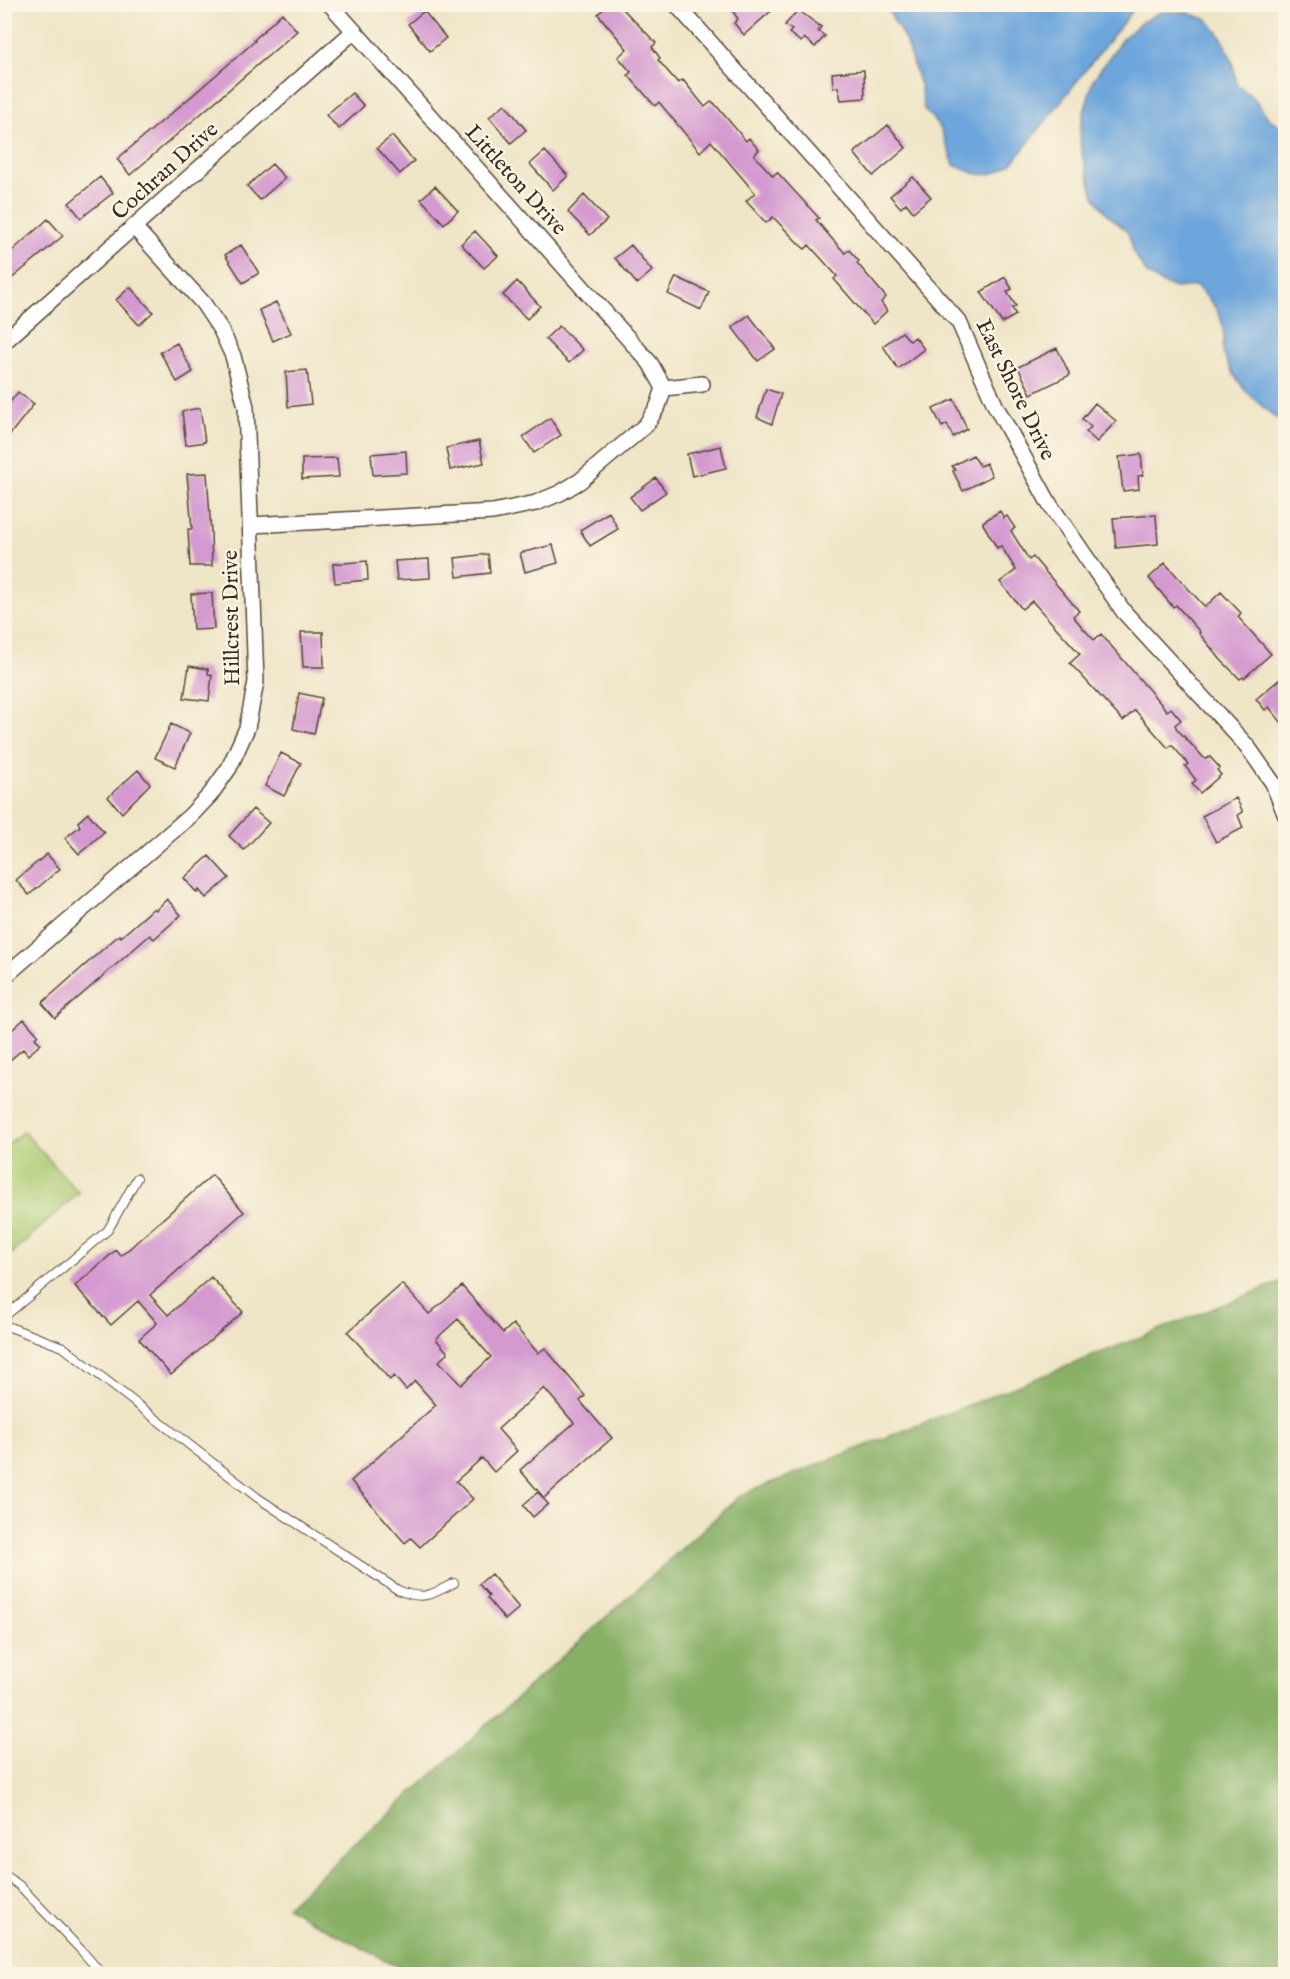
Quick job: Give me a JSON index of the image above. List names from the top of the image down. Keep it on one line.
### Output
{"streets":{"street":["Cochran Drive","Littleton Drive","East Shore Drive","Hillcrest Drive"]},"crossings":[["Cochran Drive","Littleton Drive"],["Cochran Drive","Hillcrest Drive"]]}
